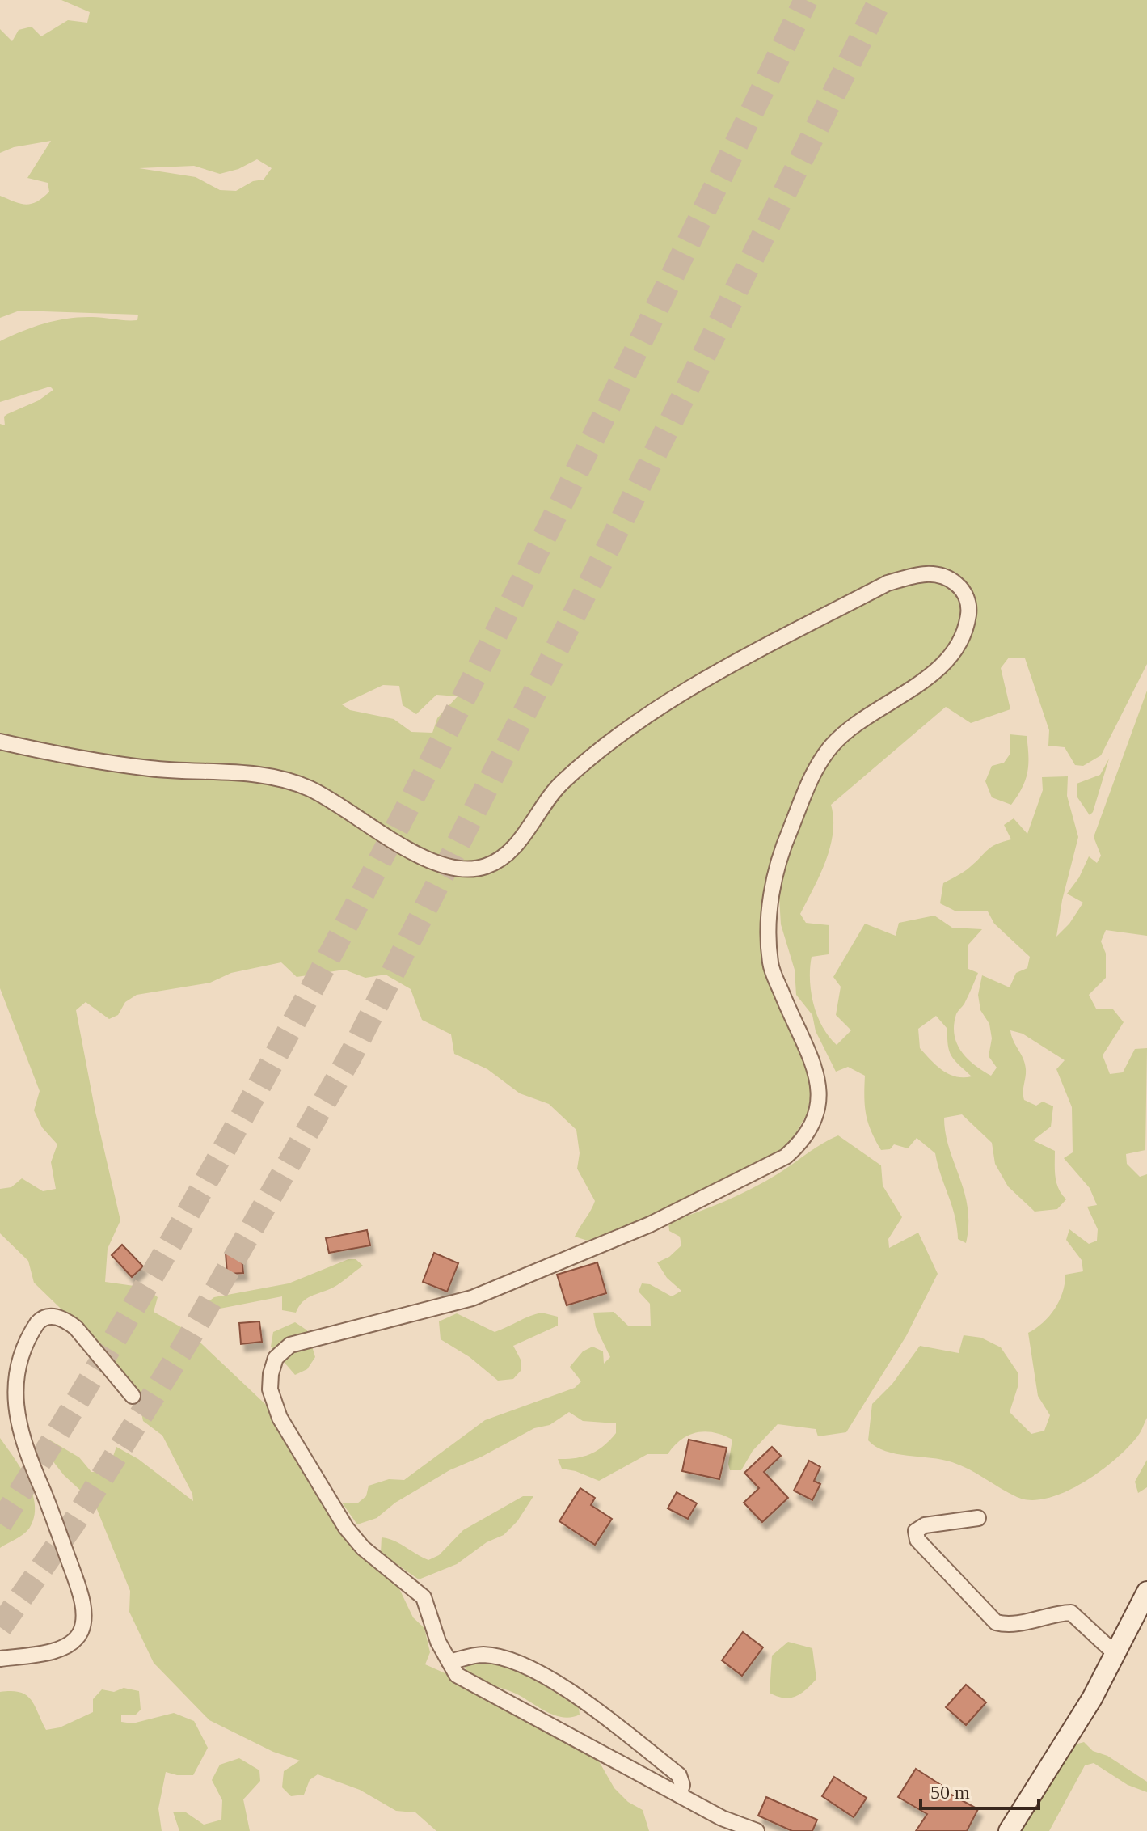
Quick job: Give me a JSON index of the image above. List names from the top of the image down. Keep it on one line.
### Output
{"scale_bar":"50 m"}
